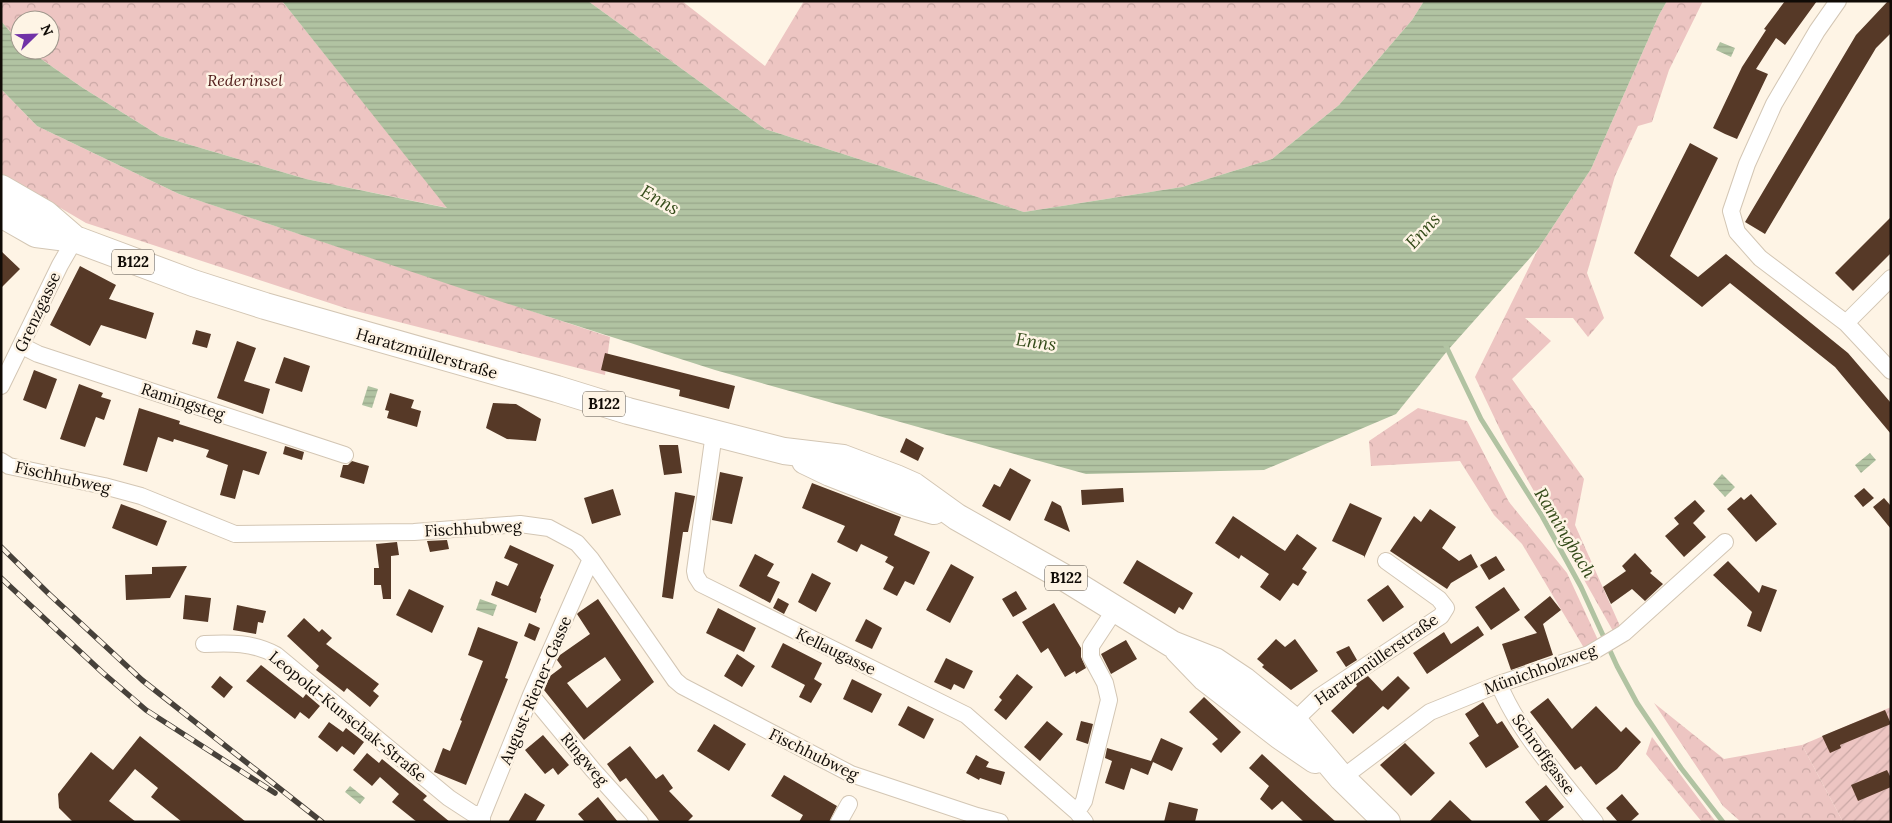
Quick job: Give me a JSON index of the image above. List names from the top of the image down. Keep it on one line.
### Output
{"streets":{"main road":["B122","Haratzmüllerstraße"],"street":["Grenzgasse","Ramingsteg","Fischhubweg","Kellaugasse","Münichholzweg","August-Riener-Gasse","Leopold-Kunschak-Straße","Schroffgasse","Ringweg"]},"crossings":[["Grenzgasse","Haratzmüllerstraße"],["Grenzgasse","Ramingsteg"],["Haratzmüllerstraße","Kellaugasse"],["Haratzmüllerstraße","Münichholzweg"],["Fischhubweg","August-Riener-Gasse"],["Münichholzweg","Schroffgasse"],["August-Riener-Gasse","Leopold-Kunschak-Straße"],["August-Riener-Gasse","Ringweg"]],"water":["Enns","Ramingbach"],"parks":["Rederinsel"],"north":"top right"}
